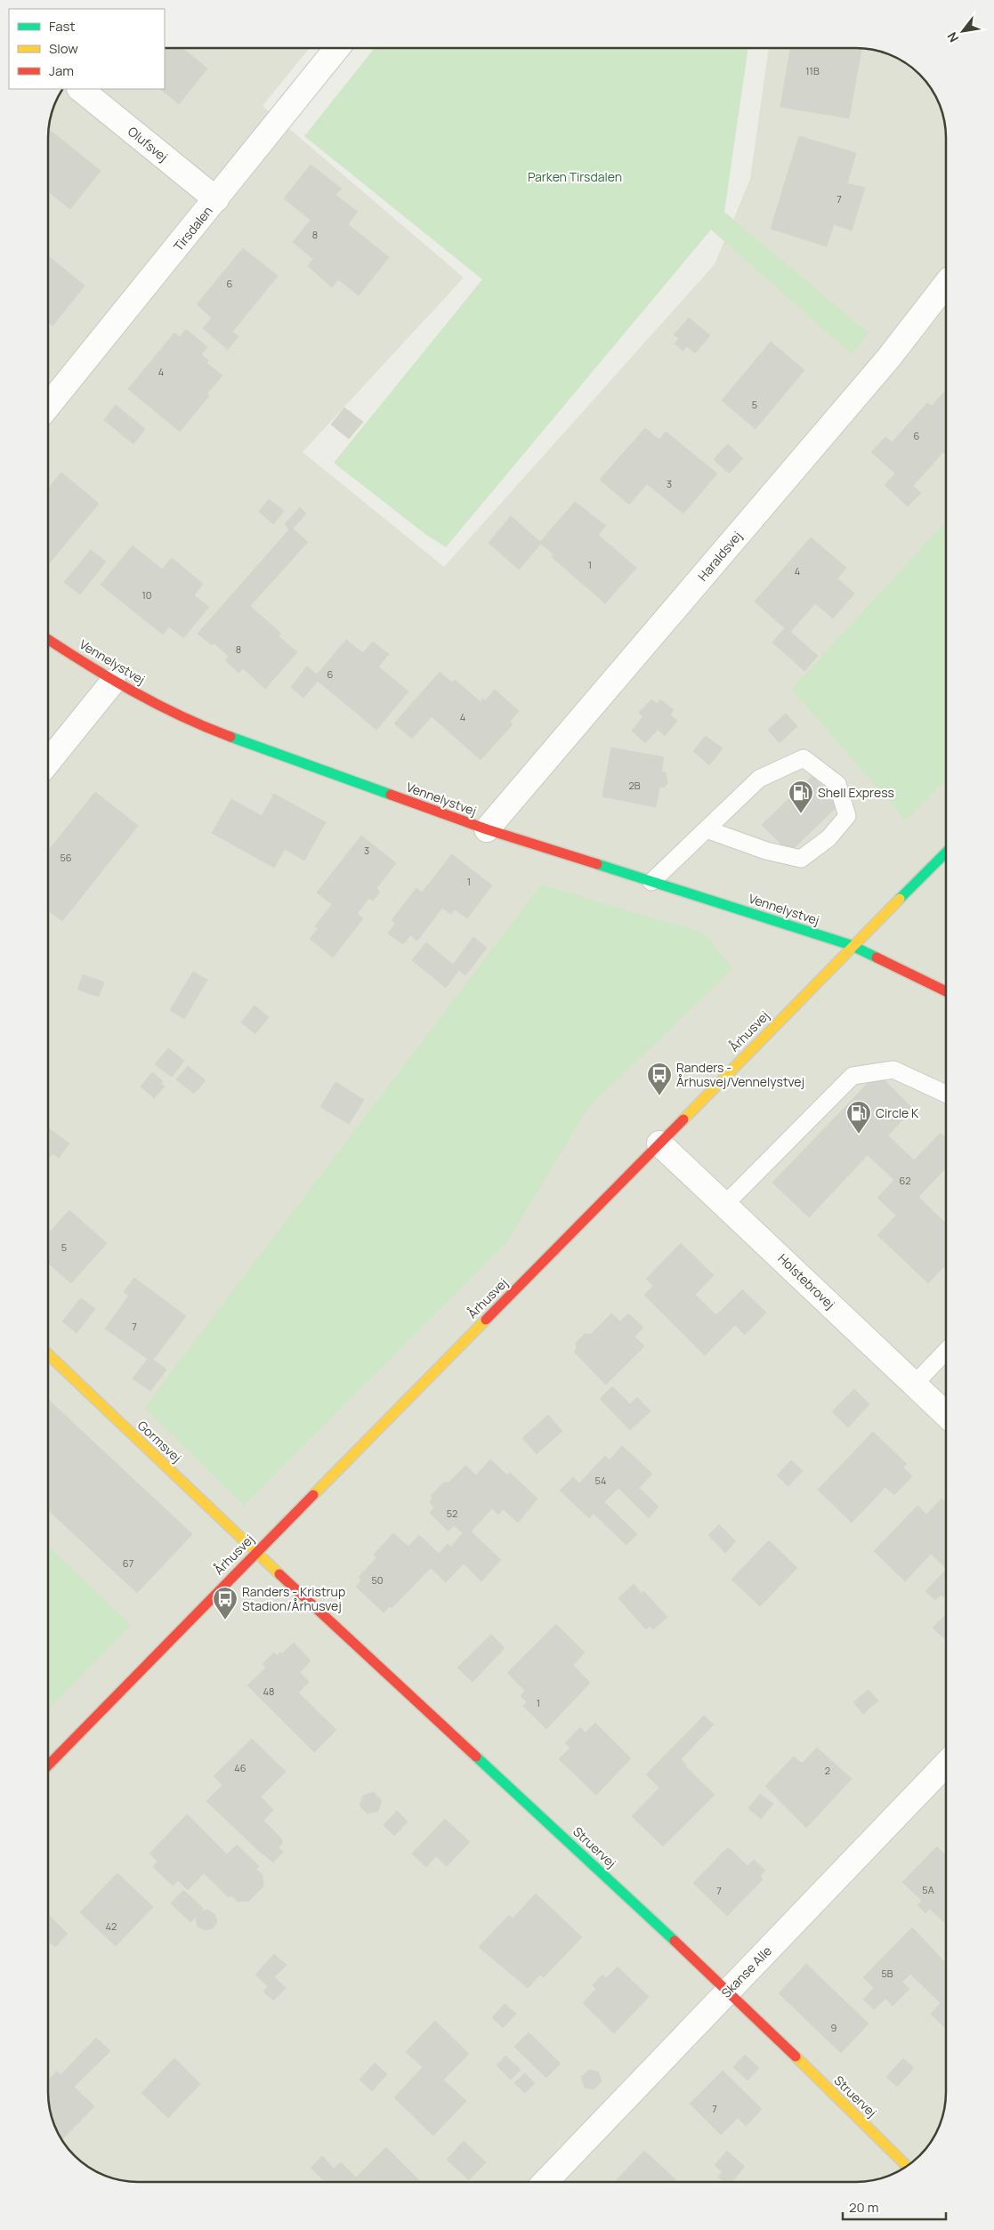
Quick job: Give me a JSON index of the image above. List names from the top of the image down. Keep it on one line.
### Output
{"streets":{"street":["Olufsvej","Tirsdalen","Haraldsvej","Vennelystvej","Århusvej","Holstebrovej","Gormsvej","Struervej","Skanse Alle"]},"crossings":[["Olufsvej","Tirsdalen"],["Haraldsvej","Vennelystvej"],["Vennelystvej","Århusvej"],["Århusvej","Holstebrovej"],["Århusvej","Gormsvej"],["Århusvej","Struervej"],["Gormsvej","Struervej"],["Struervej","Skanse Alle"]],"parks":["Parken Tirsdalen"],"places":{"fuel station":["Shell Express","Circle K"],"bus stop":["Randers - Århusvej/Vennelystvej","Randers - Kristrup Stadion/Århusvej"]},"house_numbers":["11B","7","8","6","4","5","6","3","1","4","10","8","6","4","2B","3","56","1","62","5","7","54","52","67","50","48","1","46","2","5A","7","42","5B","9","7"],"legend":["Fast","Slow","Jam"],"scale_bar":"20 m","north":"bottom left"}
